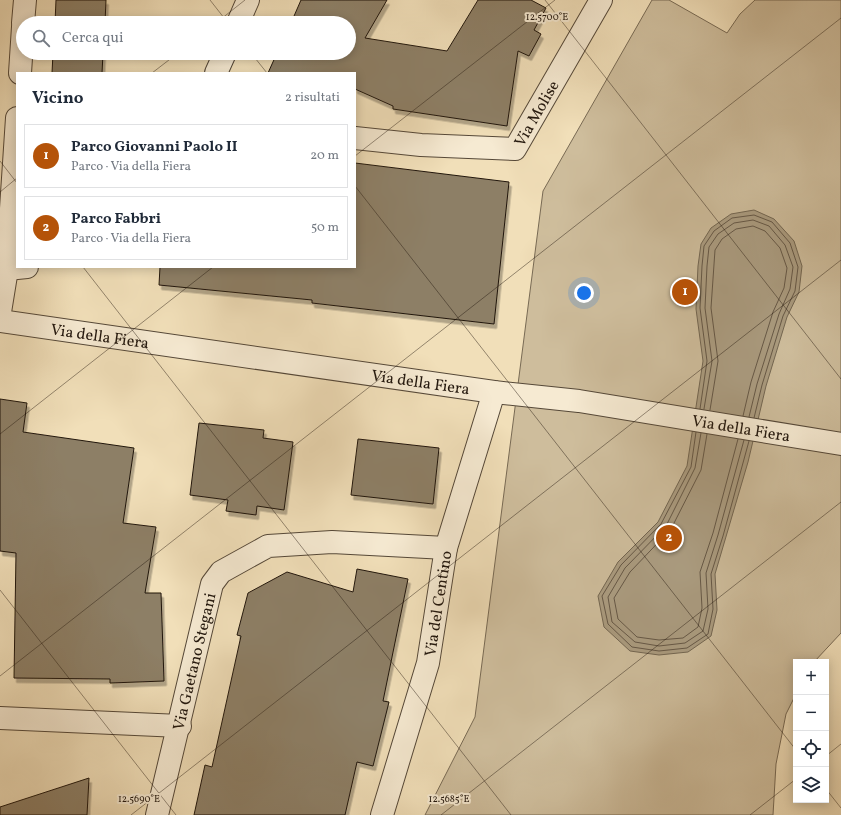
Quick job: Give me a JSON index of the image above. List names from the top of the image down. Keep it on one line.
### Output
{"streets":{"street":["Via Molise","Via della Fiera","Via del Centino","Via Gaetano Stegani"]},"crossings":[["Via della Fiera","Via del Centino"],["Via del Centino","Via Gaetano Stegani"]],"page":{"search":"Cerca qui","heading":["Vicino","2 risultati"],"list":[{"mark":"1","name":"Parco Giovanni Paolo II","note":"Parco · Via della Fiera","value":"20 m"},{"mark":"2","name":"Parco Fabbri","note":"Parco · Via della Fiera","value":"50 m"}],"pins":["1","2"],"map_buttons":["+","−"]},"coordinates":["12.5700°E","12.5690°E","12.5685°E"]}
